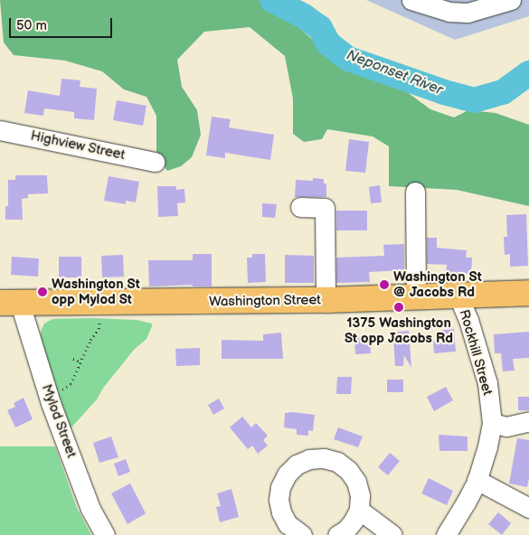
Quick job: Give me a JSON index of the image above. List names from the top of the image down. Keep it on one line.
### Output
{"streets":{"main road":["Washington Street"],"street":["Highview Street","Rockhill Street","Mylod Street"]},"crossings":[["Washington Street","Rockhill Street"],["Washington Street","Mylod Street"]],"water":["Neponset River"],"places":["Washington St @ Jacobs Rd","Washington St opp Mylod St","1375 Washington St opp Jacobs Rd"],"scale_bar":"50 m"}
